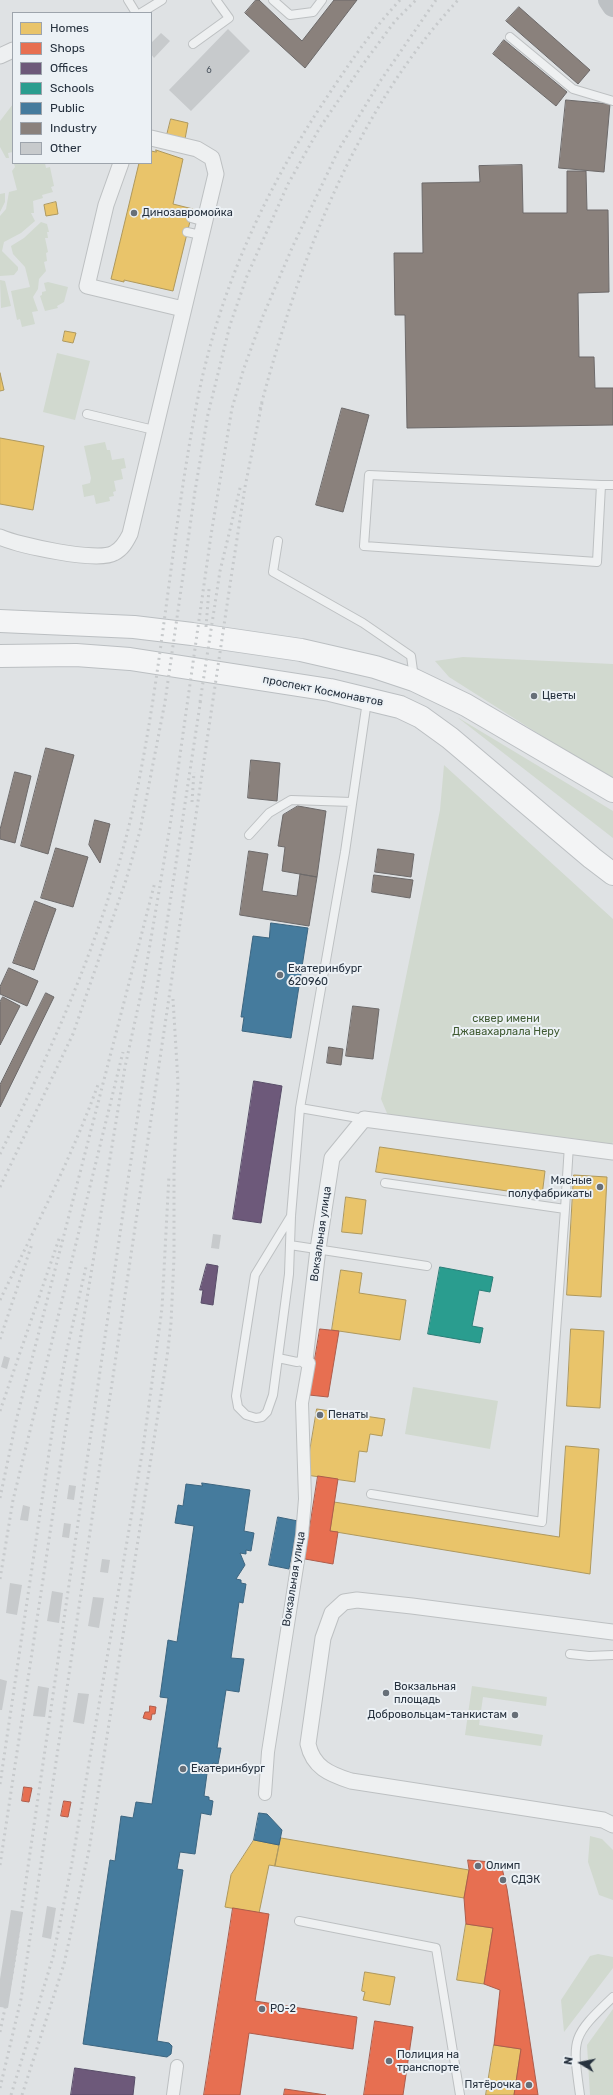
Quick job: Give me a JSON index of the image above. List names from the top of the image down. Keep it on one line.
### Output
{"streets":{"main road":["проспект Космонавтов"],"street":["Вокзальная улица"]},"parks":["сквер имени Джавахарлала Неру"],"places":["Динозавромойка","Цветы","Екатеринбург 620960","Мясные полуфабрикаты","Пенаты","Вокзальная площадь","Добровольцам-танкистам","Екатеринбург","Олимп","СДЭК","РО-2","Полиция на транспорте","Пятёрочка"],"house_numbers":["6"],"legend":["Homes","Shops","Offices","Schools","Public","Industry","Other"],"north":"left"}
